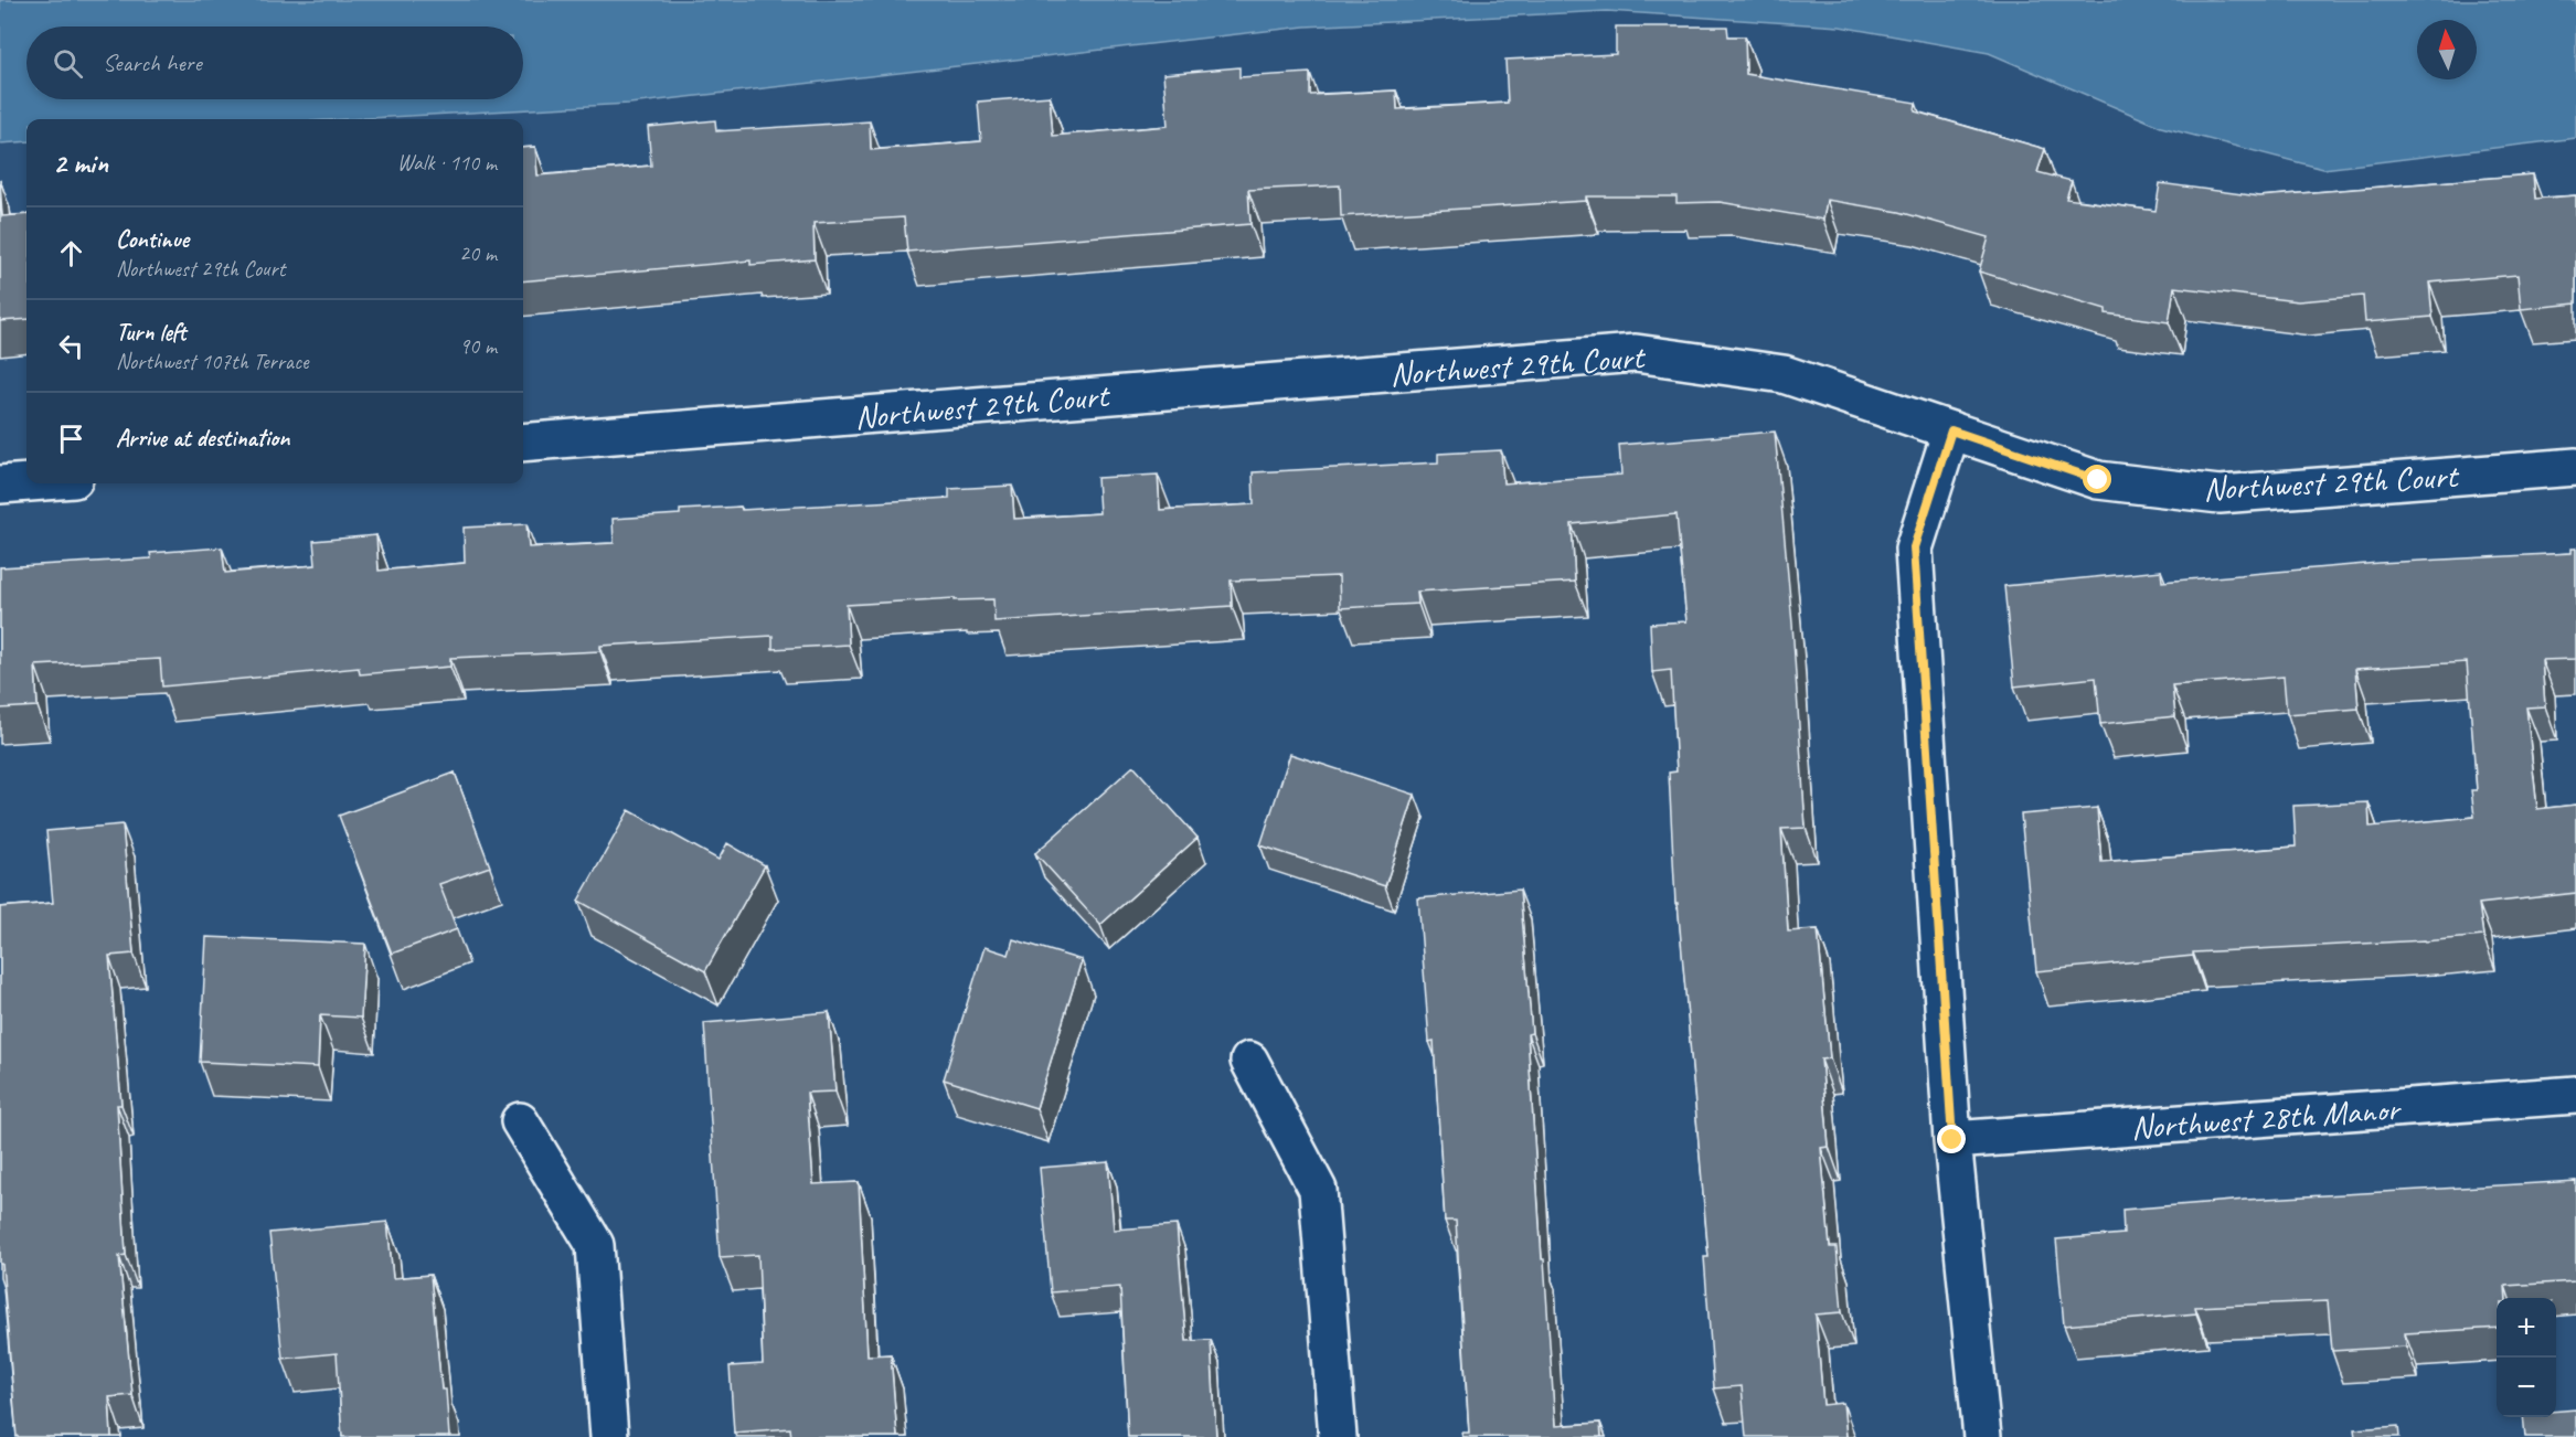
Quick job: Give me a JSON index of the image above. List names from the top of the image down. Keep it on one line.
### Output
{"streets":{"street":["Northwest 29th Court","Northwest 28th Manor"]},"north":"top","page":{"search":"Search here","heading":["2 min","Walk · 110 m"],"list":[["Continue","Northwest 29th Court","20 m"],["Turn left","Northwest 107th Terrace","90 m"],"Arrive at destination"],"map_buttons":["+","−"]}}
